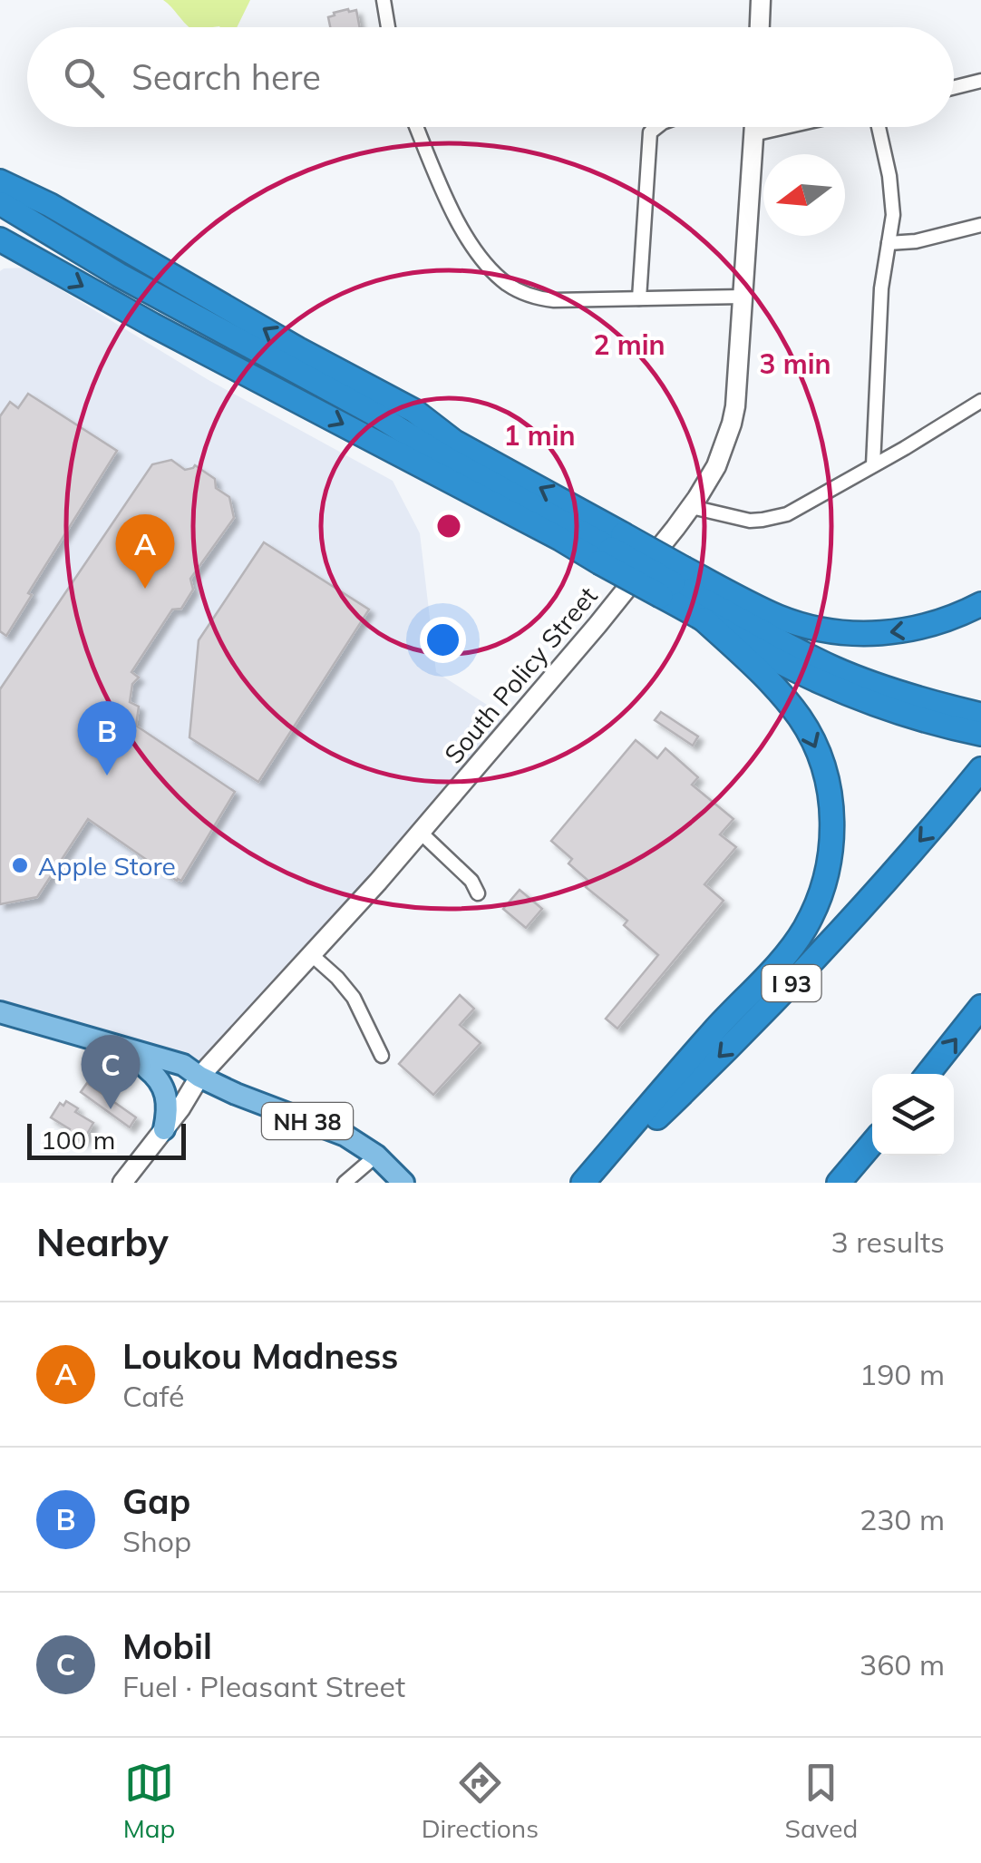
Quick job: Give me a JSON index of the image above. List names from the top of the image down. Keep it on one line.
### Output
{"streets":{"highway":["I 93"],"main road":["NH 38"],"street":["South Policy Street"]},"crossings":[["South Policy Street","NH 38"]],"places":["Apple Store"],"scale_bar":"100 m","north":"left","page":{"search":"Search here","pins":["A","B","C"],"scale":"100 m","heading":["Nearby","3 results"],"list":[{"mark":"A","name":"Loukou Madness","note":"Café","value":"190 m"},{"mark":"B","name":"Gap","note":"Shop","value":"230 m"},{"mark":"C","name":"Mobil","note":"Fuel · Pleasant Street","value":"360 m"}],"nav":["Map","Directions","Saved"]},"rings":["2 min","3 min","1 min"]}
